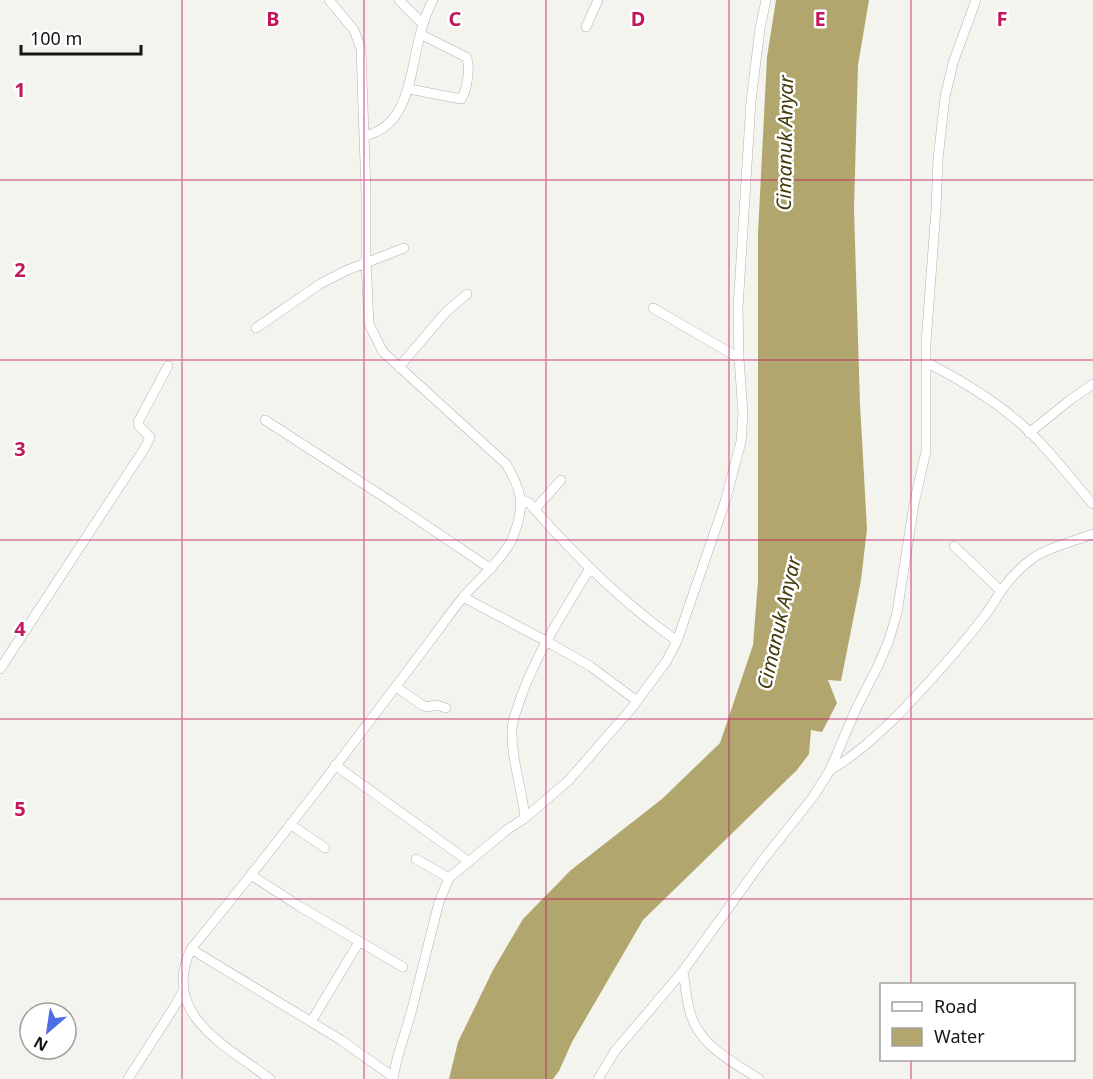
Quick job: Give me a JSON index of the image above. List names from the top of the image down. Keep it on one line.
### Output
{"water":["Cimanuk Anyar"],"legend":["Road","Water"],"scale_bar":"100 m","north":"bottom left","grid":{"columns":["B","C","D","E","F"],"rows":["1","2","3","4","5"]}}
